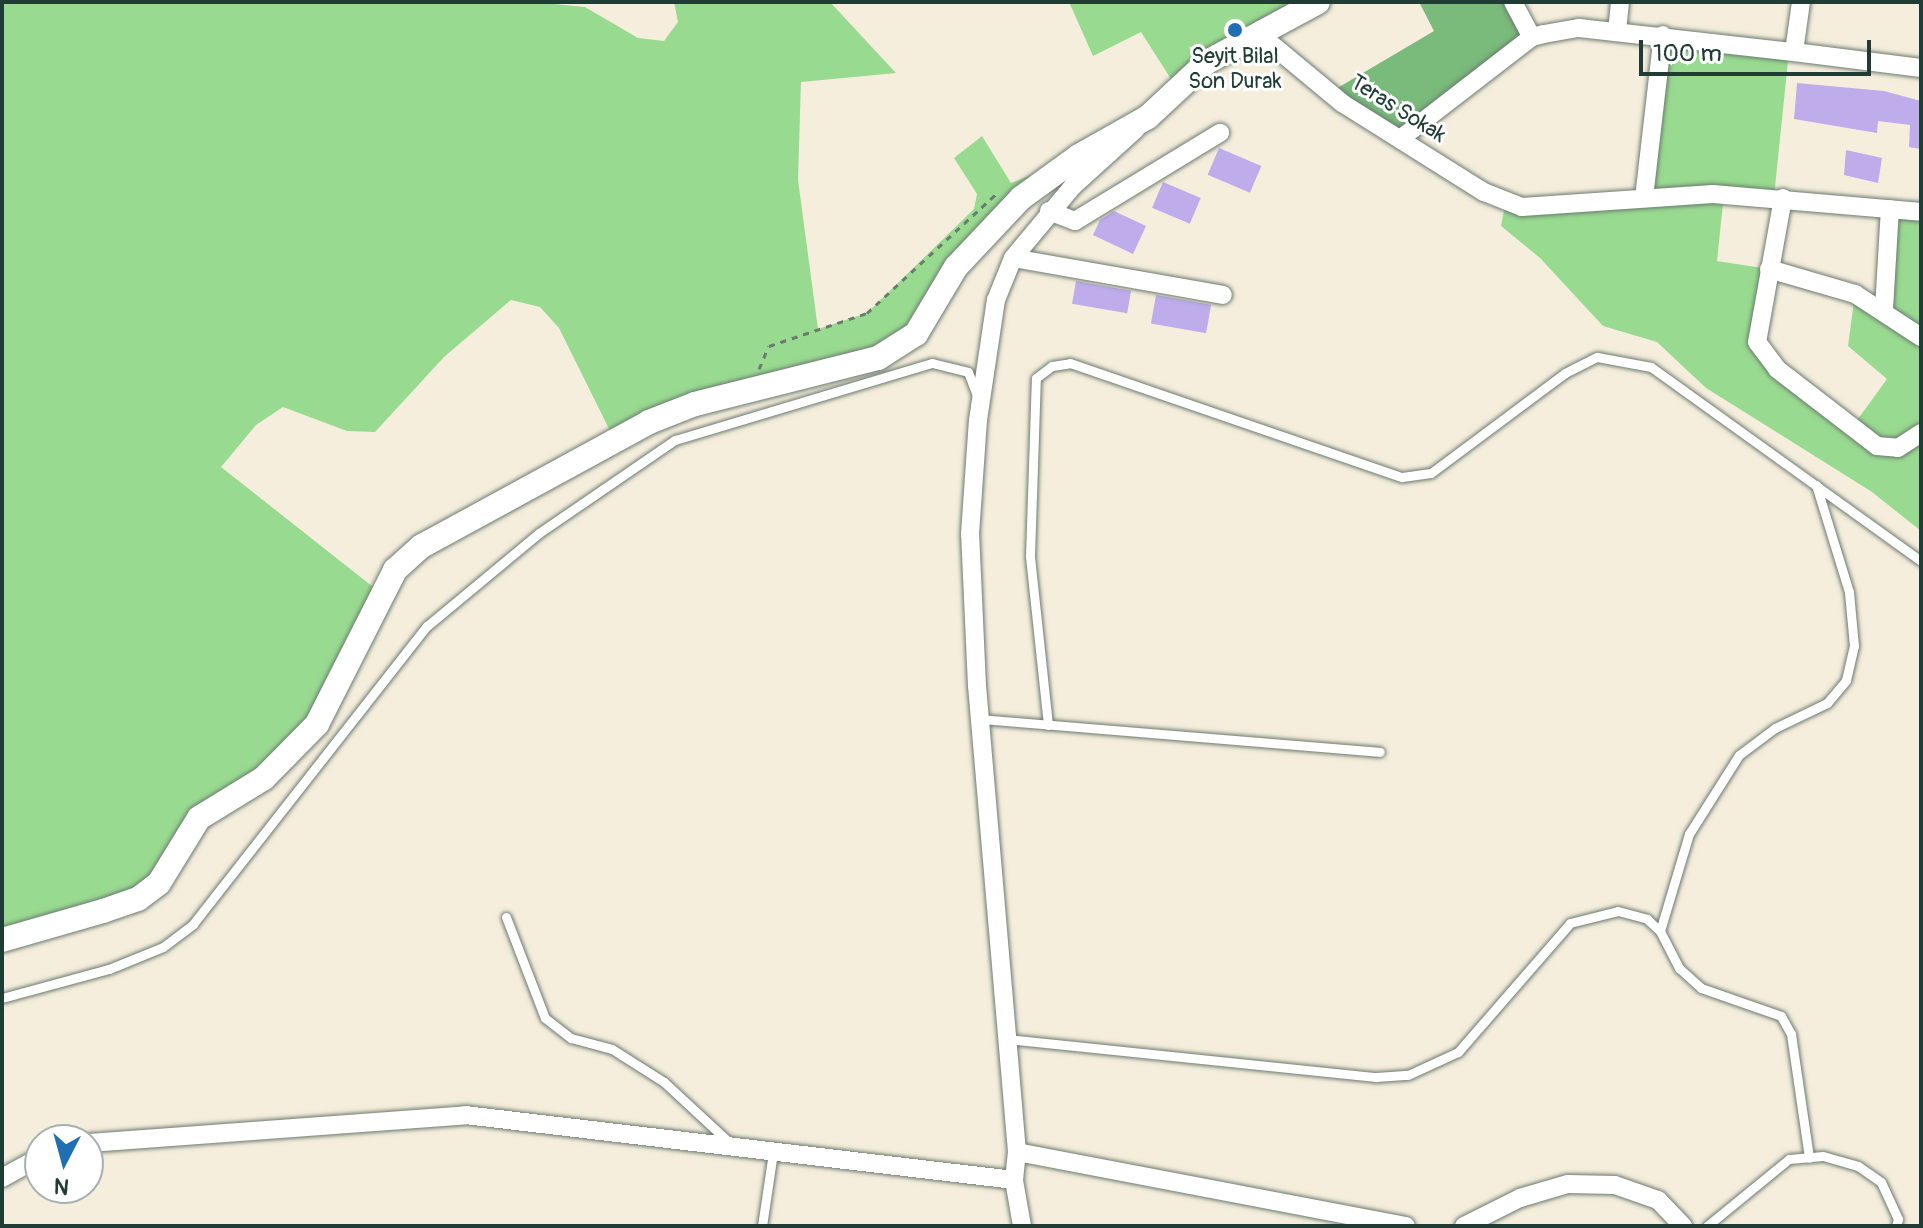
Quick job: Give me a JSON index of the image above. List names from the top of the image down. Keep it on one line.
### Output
{"streets":{"street":["Teras Sokak"]},"places":["Seyit Bilal Son Durak"],"scale_bar":"100 m","north":"bottom"}
